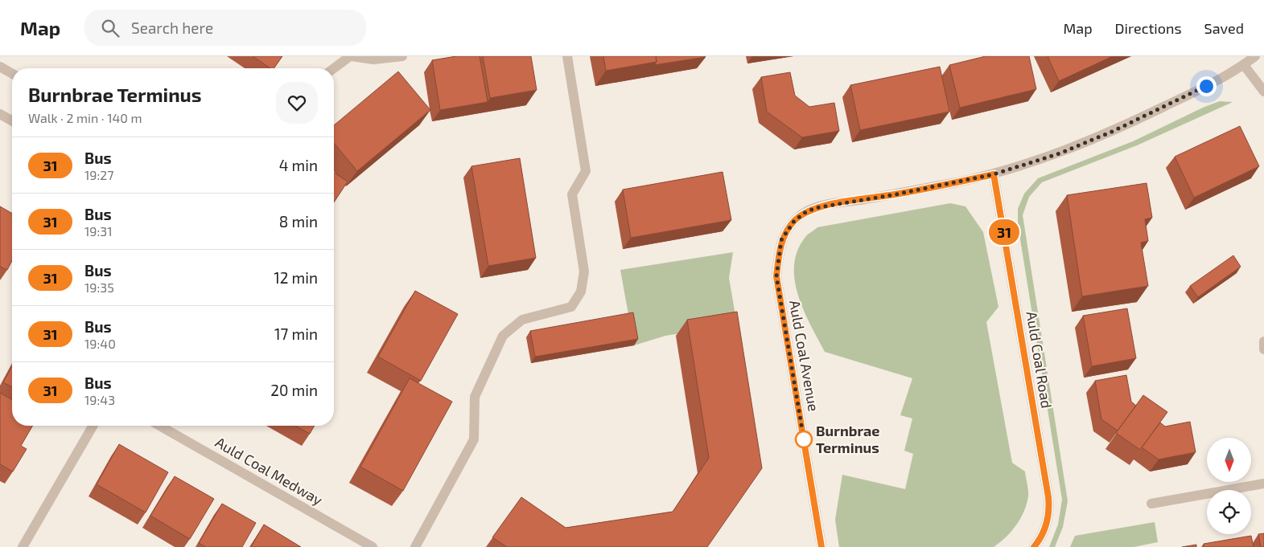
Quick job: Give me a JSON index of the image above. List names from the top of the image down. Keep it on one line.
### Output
{"streets":{"street":["Auld Coal Avenue","Auld Coal Road","Auld Coal Medway"]},"crossings":[["Auld Coal Avenue","Auld Coal Road"]],"places":["Burnbrae Terminus"],"lines":["bus line 31"],"north":"bottom","page":{"header":"Map","search":"Search here","nav":["Map","Directions","Saved"],"on_map":"31","heading":["Burnbrae Terminus","Walk · 2 min · 140 m"],"list":[{"mark":"31","name":"Bus","note":"19:27","value":"4 min"},{"mark":"31","name":"Bus","note":"19:31","value":"8 min"},{"mark":"31","name":"Bus","note":"19:35","value":"12 min"},{"mark":"31","name":"Bus","note":"19:40","value":"17 min"},{"mark":"31","name":"Bus","note":"19:43","value":"20 min"}]}}
